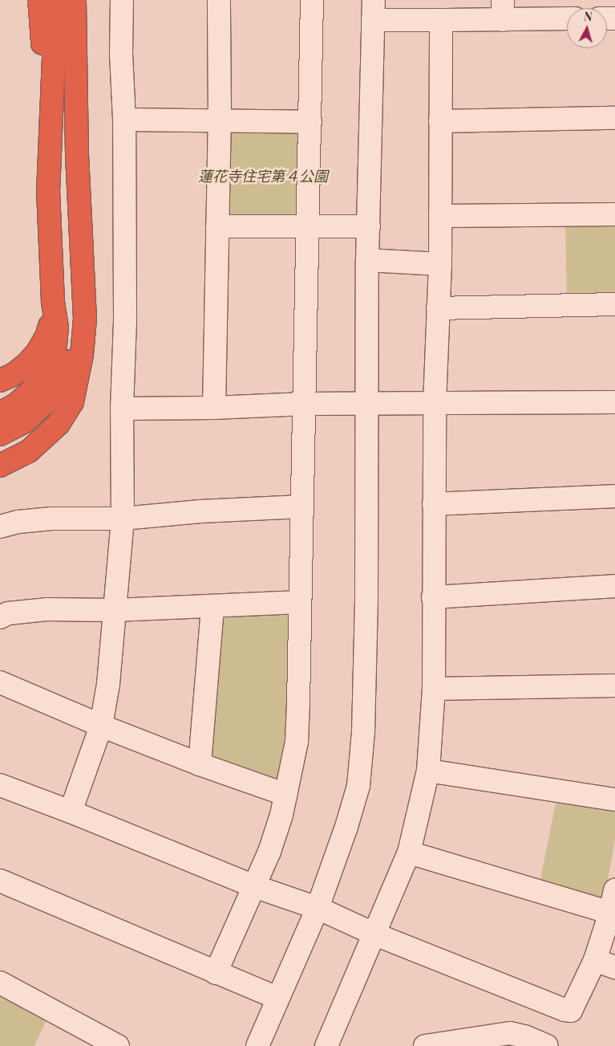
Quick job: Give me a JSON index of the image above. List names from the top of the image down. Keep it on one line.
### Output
{"parks":["蓮花寺住宅第４公園"],"north":"top"}
